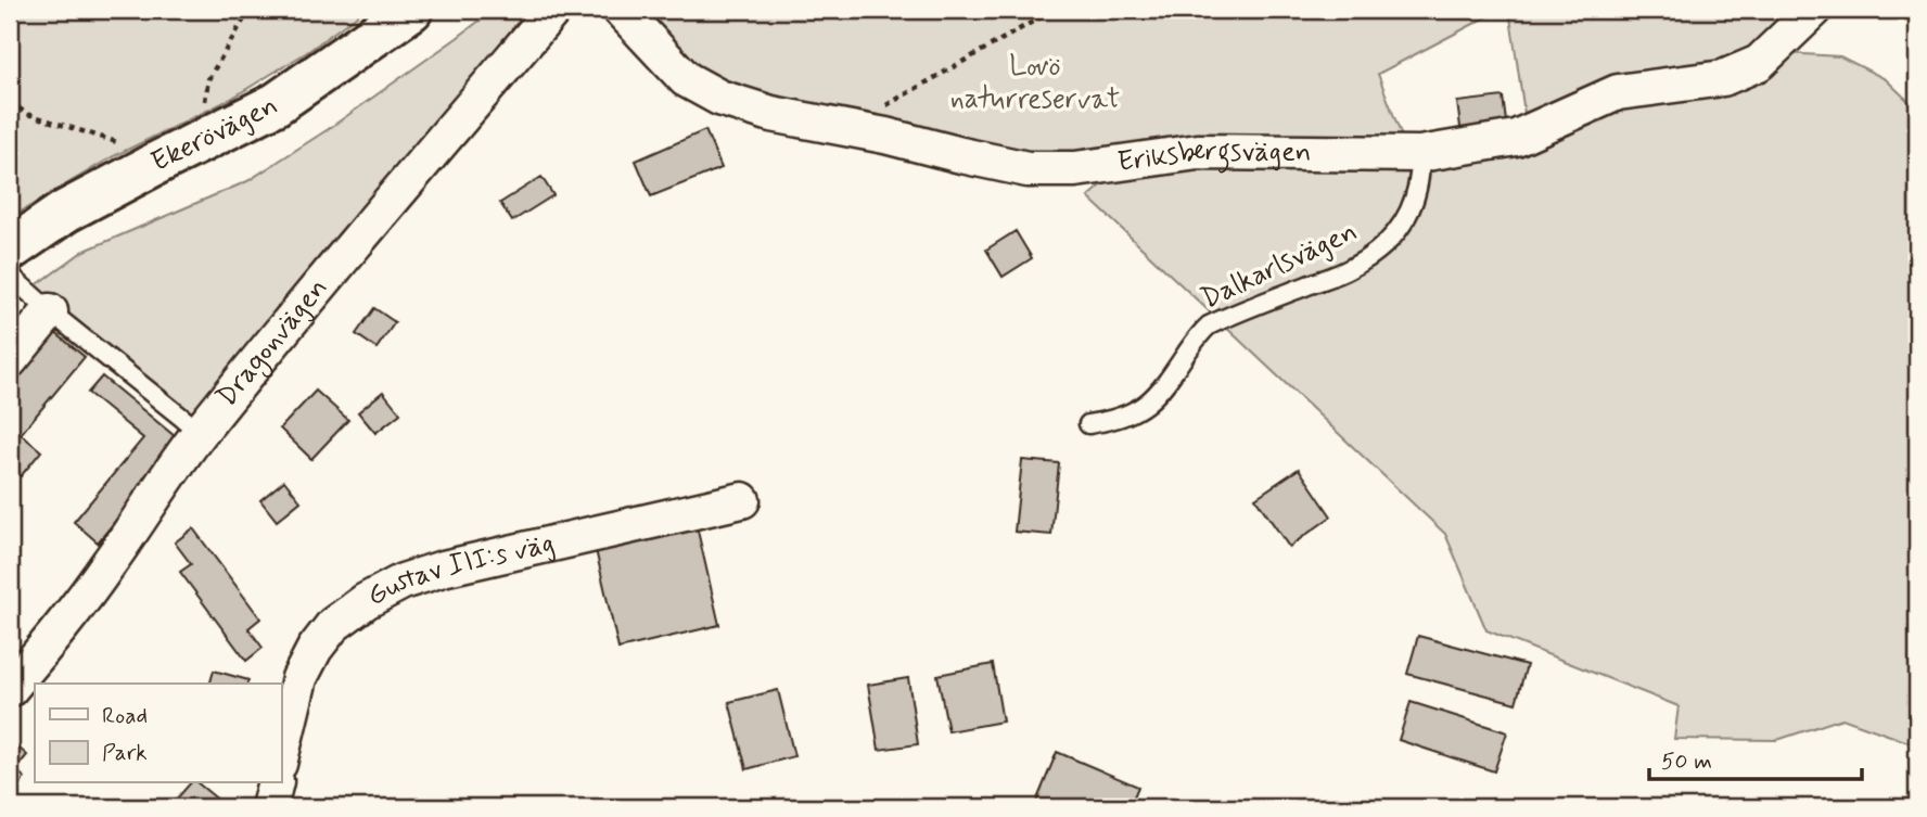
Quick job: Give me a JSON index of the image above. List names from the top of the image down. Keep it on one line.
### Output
{"streets":{"main road":["Ekerövägen"],"street":["Eriksbergsvägen","Dragonvägen","Gustav III:s väg"],"lane":["Dalkarlsvägen"]},"crossings":[["Eriksbergsvägen","Dalkarlsvägen"]],"parks":["Lovö naturreservat"],"legend":["Road","Park"],"scale_bar":"50 m"}
